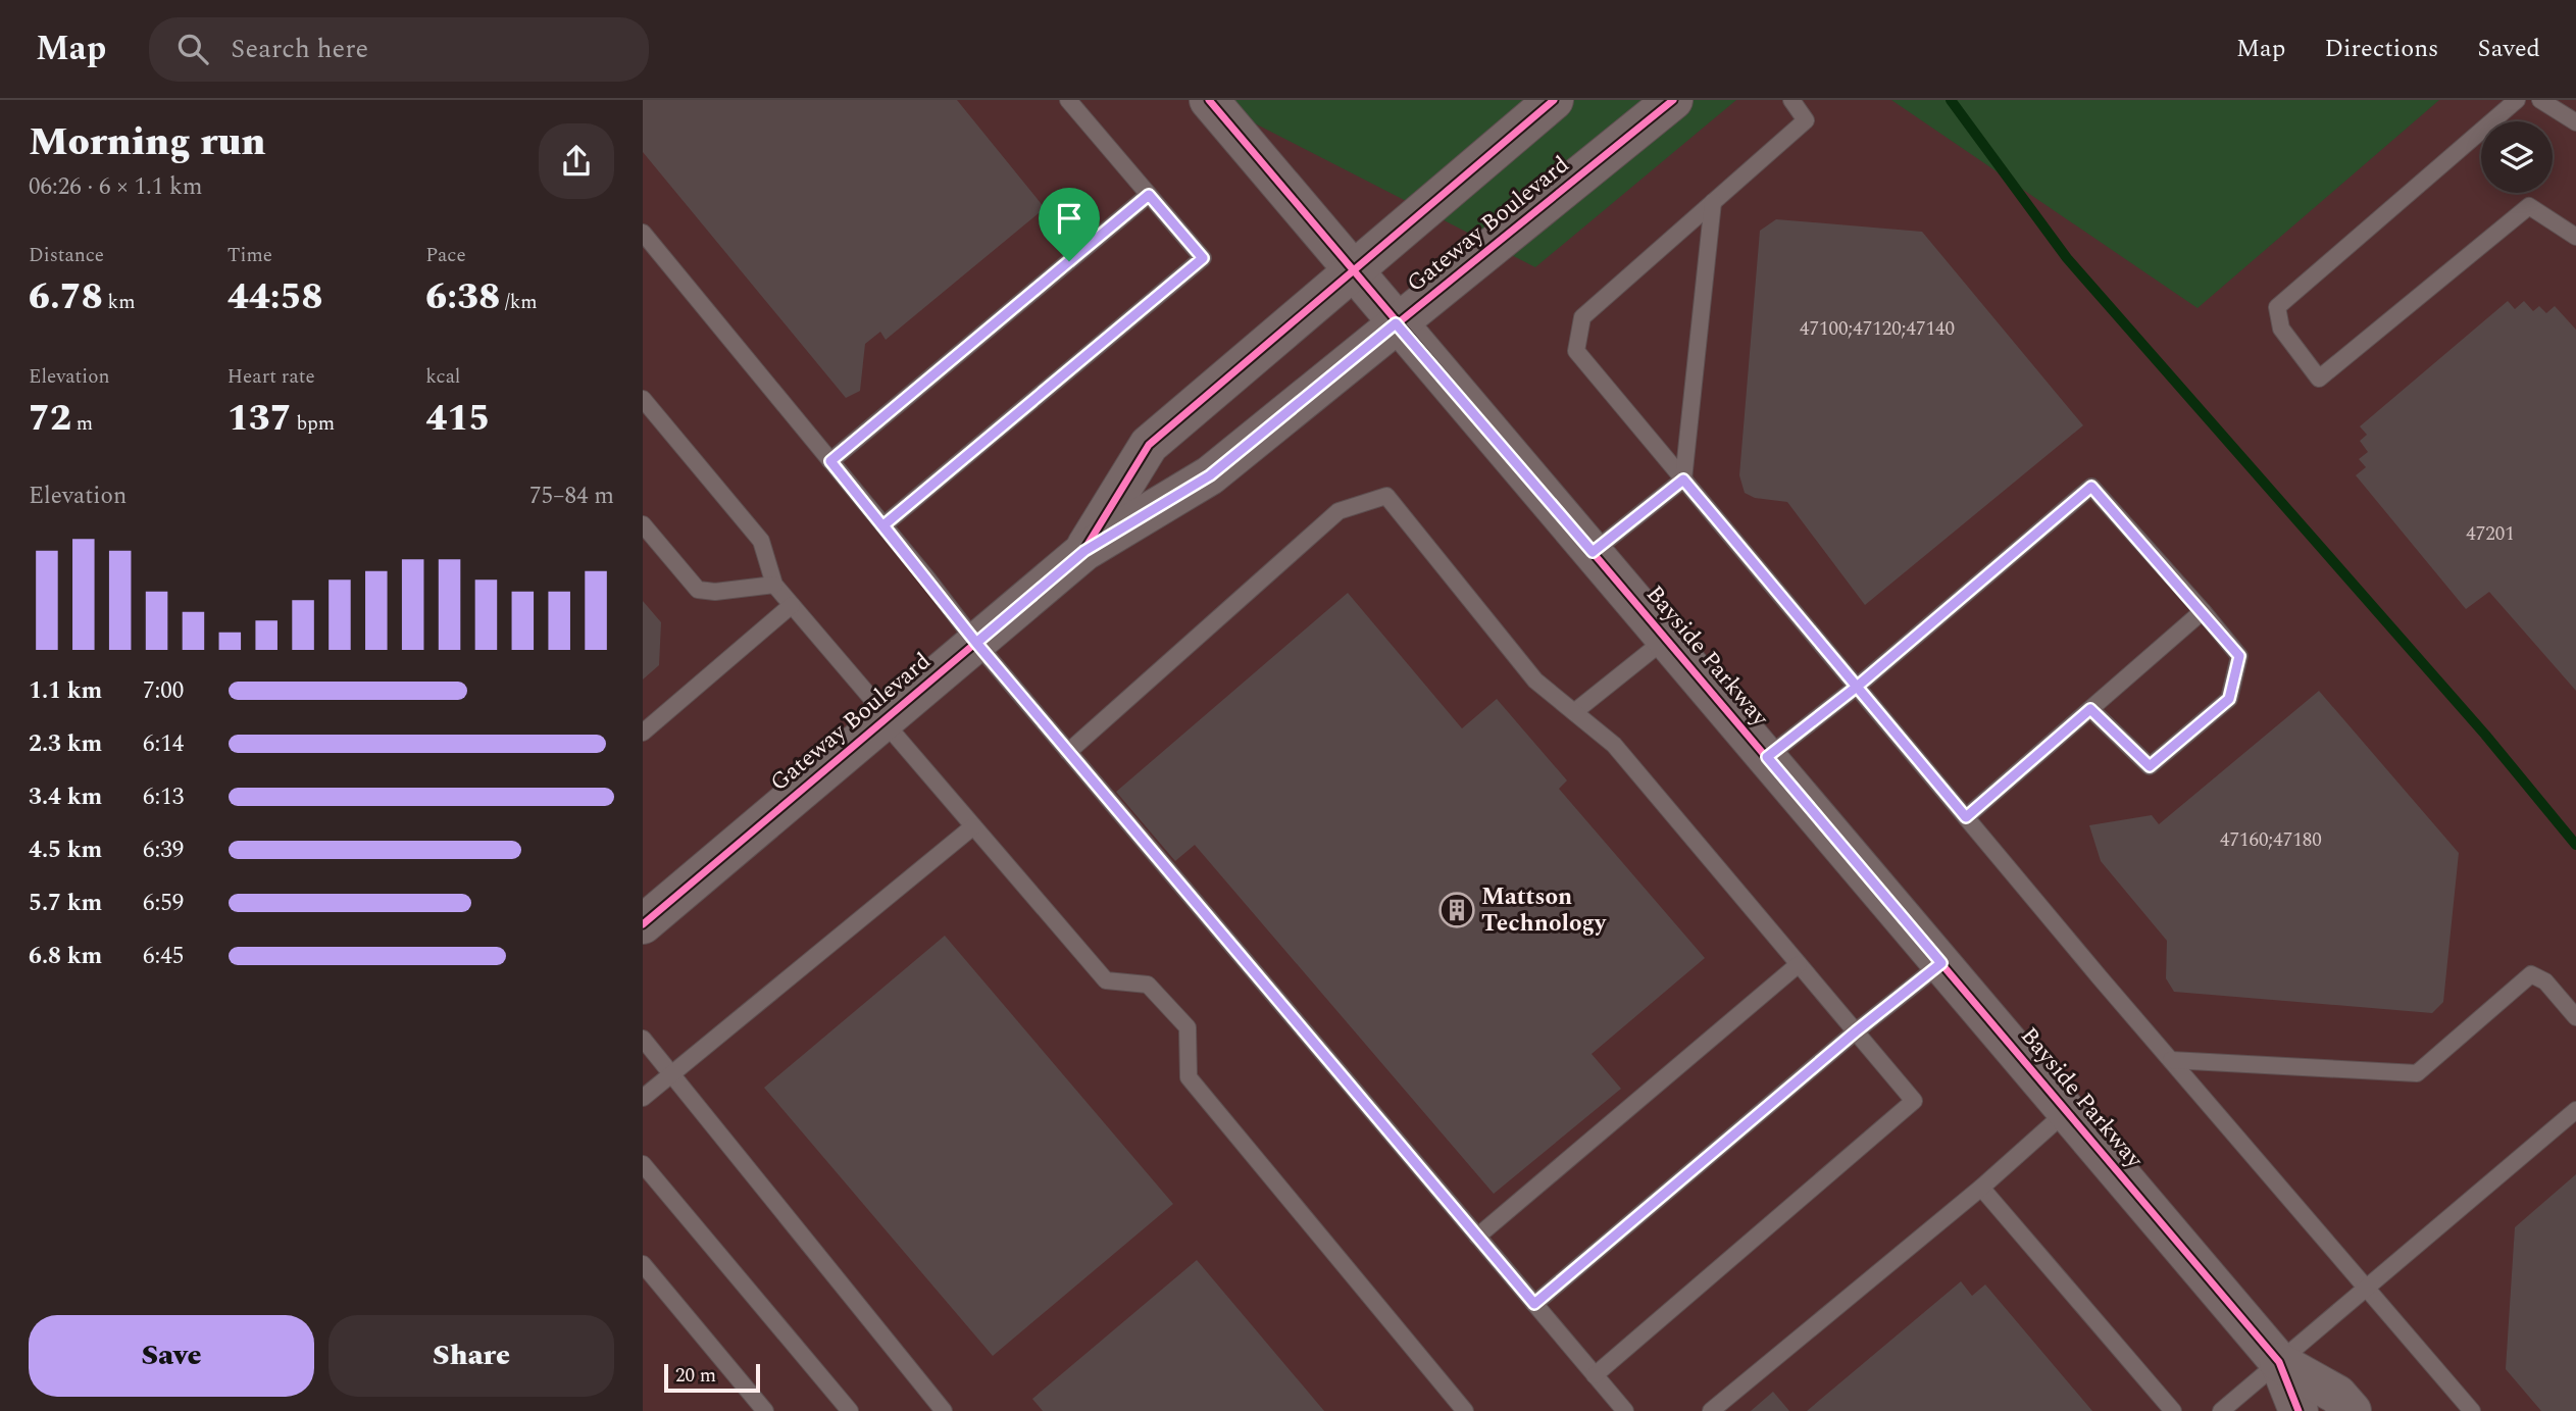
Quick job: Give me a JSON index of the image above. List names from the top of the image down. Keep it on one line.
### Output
{"streets":{"street":["Gateway Boulevard","Bayside Parkway"]},"crossings":[["Gateway Boulevard","Bayside Parkway"]],"places":{"building":["Mattson Technology"]},"house_numbers":["47100;47120;47140","47201","47160;47180"],"scale_bar":"20 m","page":{"header":"Map","search":"Search here","nav":["Map","Directions","Saved"],"heading":["Morning run","06:26 · 6 × 1.1 km"],"stats":[["Distance","6.78 km"],["Time","44:58"],["Pace","6:38 /km"],["Elevation","72 m"],["Heart rate","137 bpm"],["kcal","415"]],"chart":["Elevation","75–84 m"],"list":[{"name":"1.1 km","note":"7:00"},{"name":"2.3 km","note":"6:14"},{"name":"3.4 km","note":"6:13"},{"name":"4.5 km","note":"6:39"},{"name":"5.7 km","note":"6:59"},{"name":"6.8 km","note":"6:45"}],"buttons":["Save","Share"],"scale":"20 m"}}
